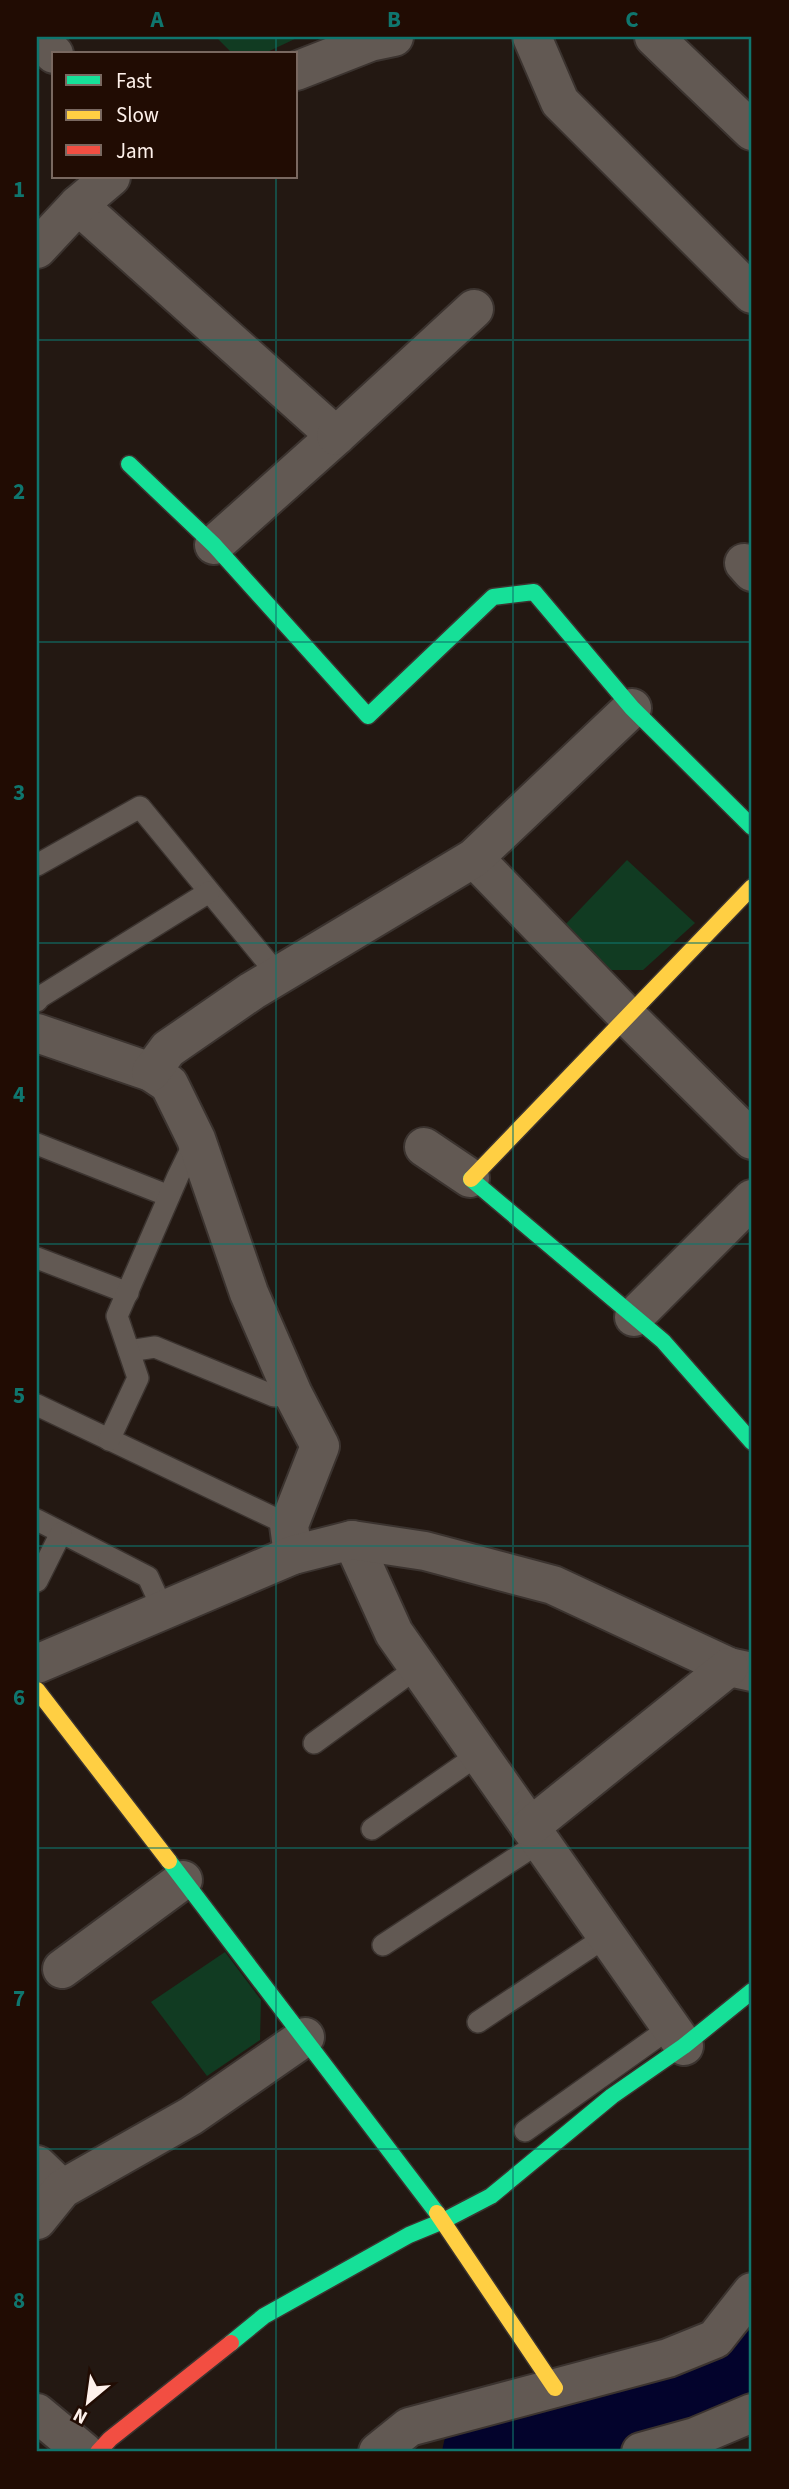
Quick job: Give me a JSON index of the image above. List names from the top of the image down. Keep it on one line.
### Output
{"legend":["Fast","Slow","Jam"],"north":"bottom left","grid":{"columns":["A","B","C"],"rows":["1","2","3","4","5","6","7","8"]}}
